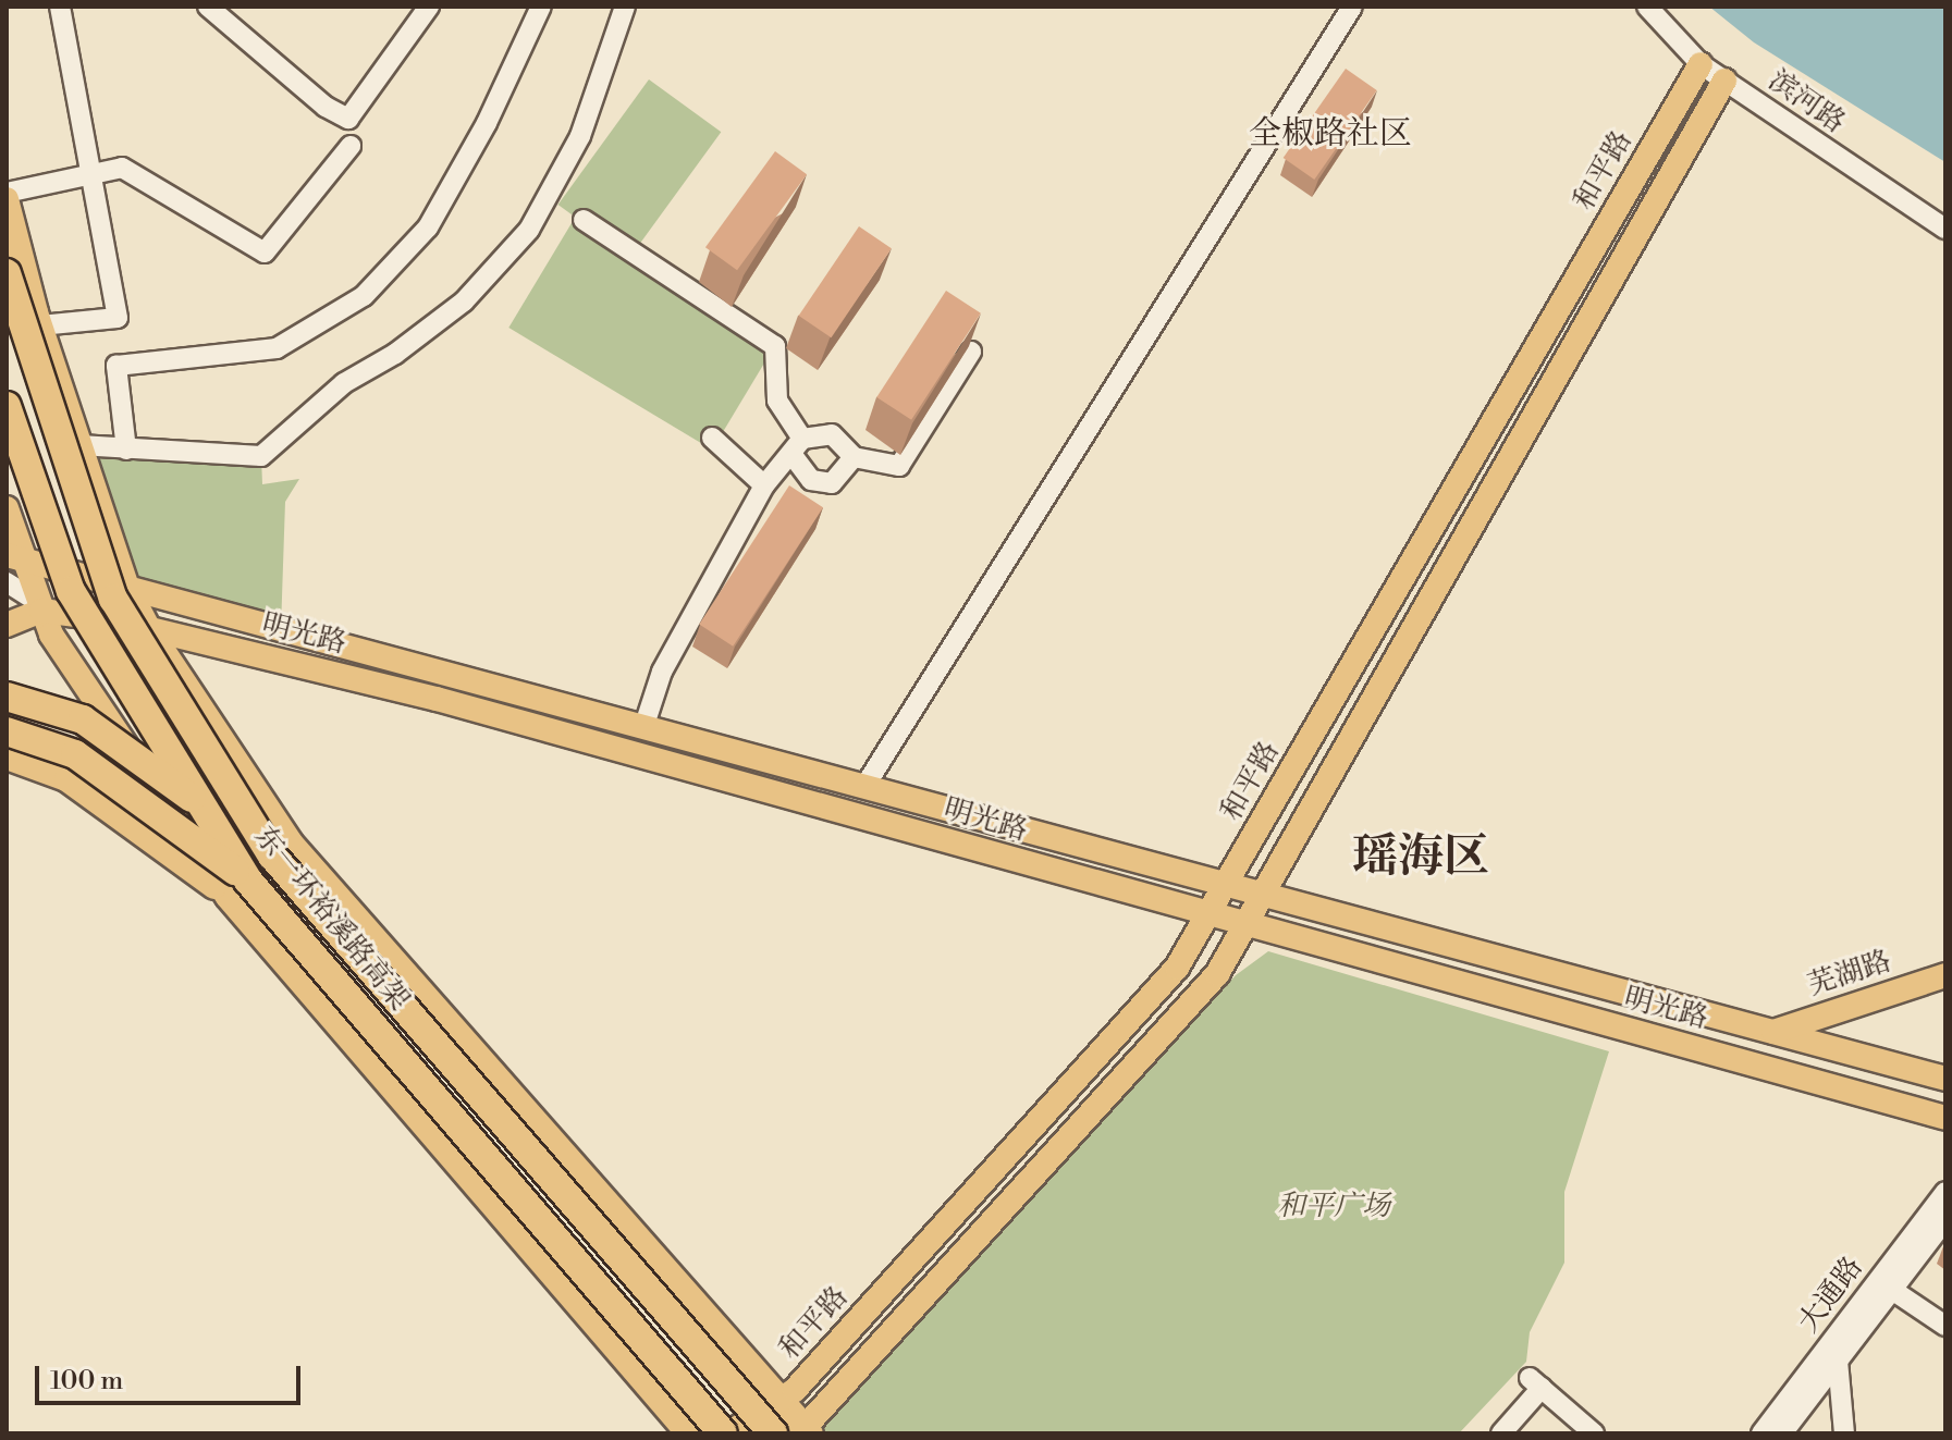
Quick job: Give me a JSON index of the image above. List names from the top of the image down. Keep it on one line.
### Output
{"streets":{"highway":["东一环裕溪路高架"],"main road":["和平路","明光路","芜湖路"],"street":["滨河路","大通路"]},"crossings":[["滨河路","和平路"],["和平路","明光路"],["和平路","东一环裕溪路高架"],["明光路","芜湖路"]],"districts":["全椒路社区","瑶海区"],"parks":["和平广场"],"scale_bar":"100 m"}
